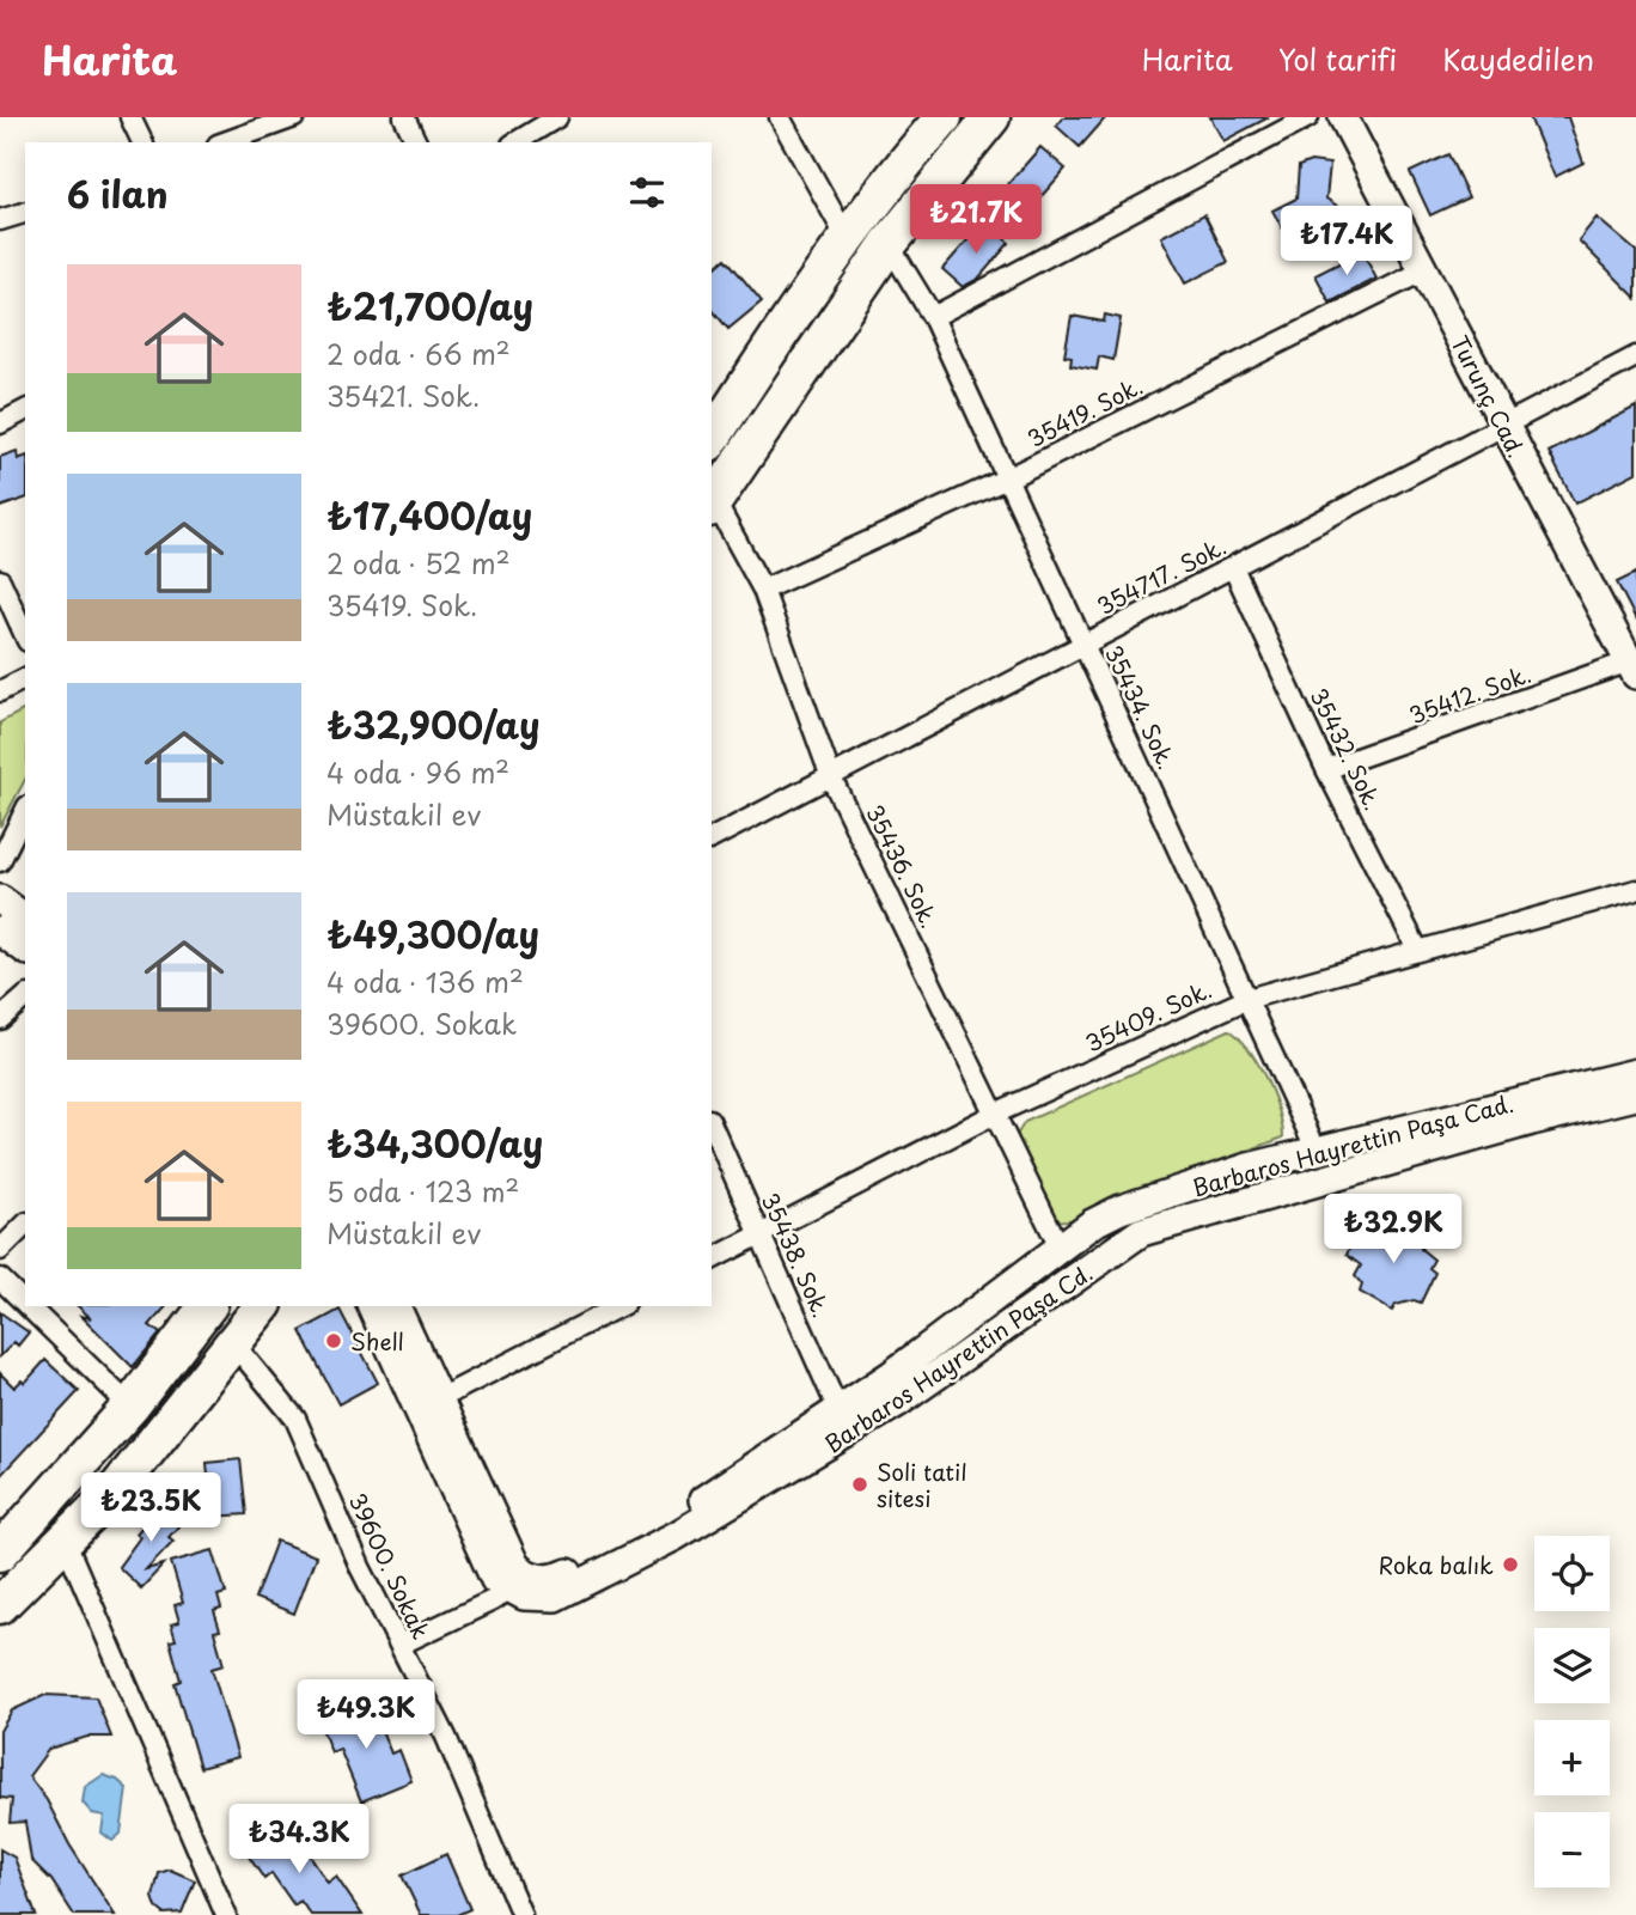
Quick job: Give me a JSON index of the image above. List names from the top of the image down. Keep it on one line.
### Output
{"streets":{"street":["Turunç Cad.","35419. Sok.","354717. Sok.","35412. Sok.","35434. Sok.","35432. Sok.","35436. Sok.","35409. Sok.","Barbaros Hayrettin Paşa Cad.","35438. Sok.","Barbaros Hayrettin Paşa Cd.","39600. Sokak"]},"crossings":[["Turunç Cad.","35419. Sok."],["Turunç Cad.","354717. Sok."],["Turunç Cad.","35412. Sok."],["35419. Sok.","35434. Sok."],["35419. Sok.","35436. Sok."],["354717. Sok.","35434. Sok."],["354717. Sok.","35432. Sok."],["354717. Sok.","35436. Sok."],["35412. Sok.","35432. Sok."],["35434. Sok.","35409. Sok."],["35434. Sok.","Barbaros Hayrettin Paşa Cad."],["35432. Sok.","35409. Sok."],["35436. Sok.","35409. Sok."],["35436. Sok.","Barbaros Hayrettin Paşa Cad."],["35409. Sok.","35438. Sok."],["Barbaros Hayrettin Paşa Cad.","35438. Sok."],["Barbaros Hayrettin Paşa Cad.","Barbaros Hayrettin Paşa Cd."]],"places":["Shell","Soli tatil sitesi","Roka balık"],"page":{"header":"Harita","nav":["Harita","Yol tarifi","Kaydedilen"],"heading":"6 ilan","price":["₺21.7K","₺17.4K","₺32.9K","₺23.5K","₺49.3K","₺34.3K"],"list":[{"name":"₺21,700/ay","note":"2 oda · 66 m² · 35421. Sok."},{"name":"₺17,400/ay","note":"2 oda · 52 m² · 35419. Sok."},{"name":"₺32,900/ay","note":"4 oda · 96 m² · Müstakil ev"},{"name":"₺49,300/ay","note":"4 oda · 136 m² · 39600. Sokak"},{"name":"₺34,300/ay","note":"5 oda · 123 m² · Müstakil ev"}],"map_buttons":["+","−"]}}
